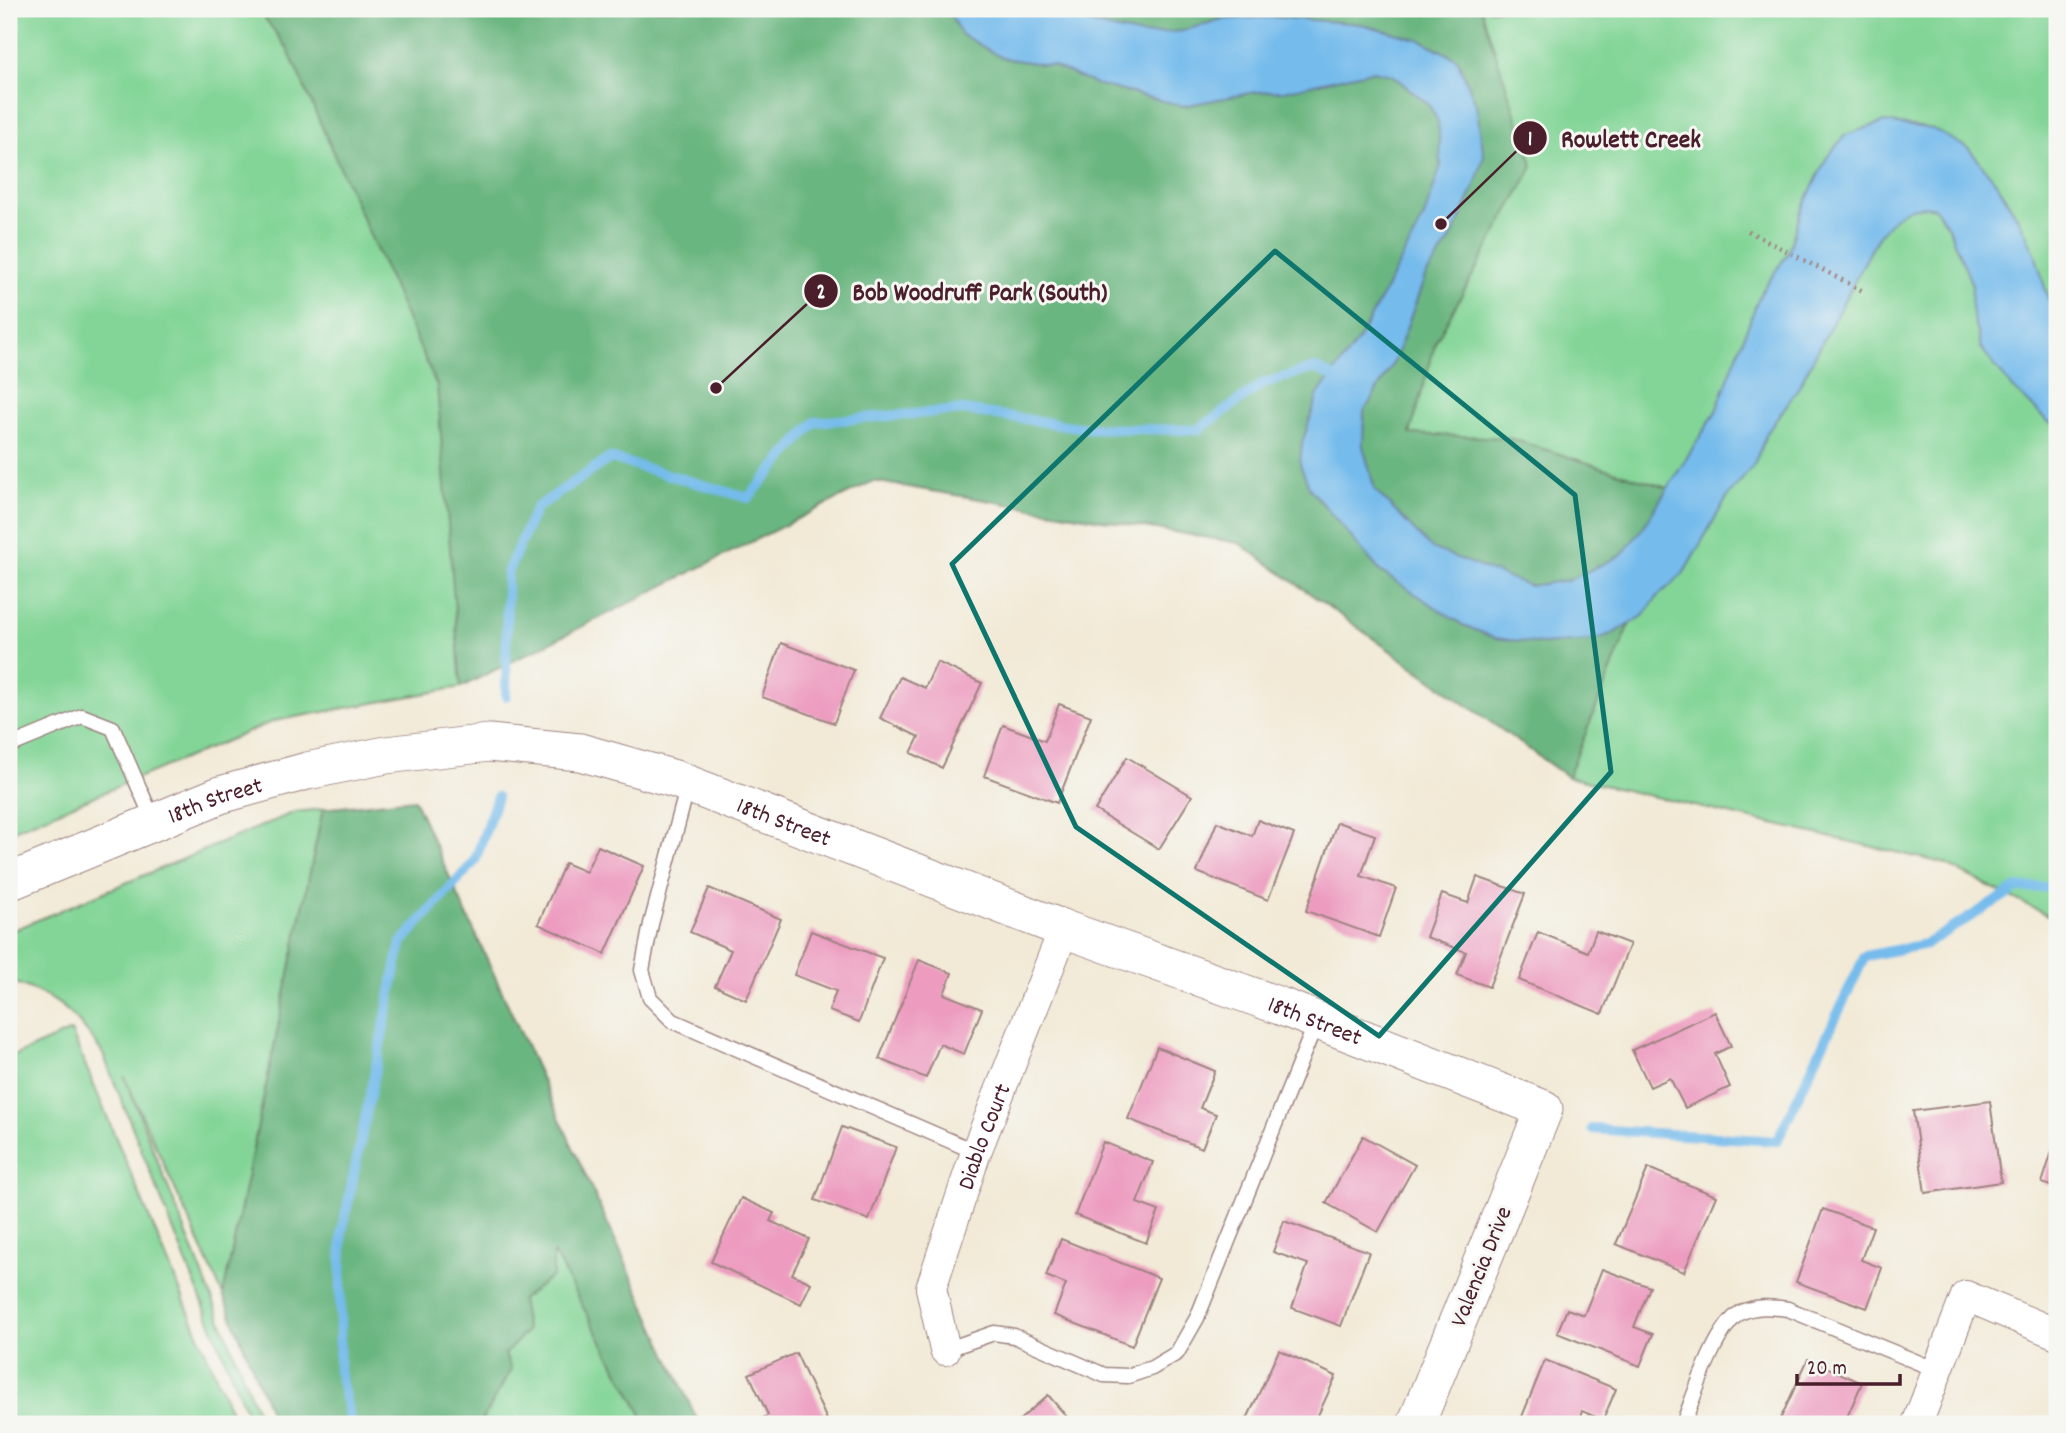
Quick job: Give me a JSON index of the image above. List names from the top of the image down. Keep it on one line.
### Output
{"streets":{"street":["18th Street","Diablo Court","Valencia Drive"]},"crossings":[["18th Street","Diablo Court"],["18th Street","Valencia Drive"]],"places":["Rowlett Creek","Bob Woodruff Park (South)"],"scale_bar":"20 m"}
